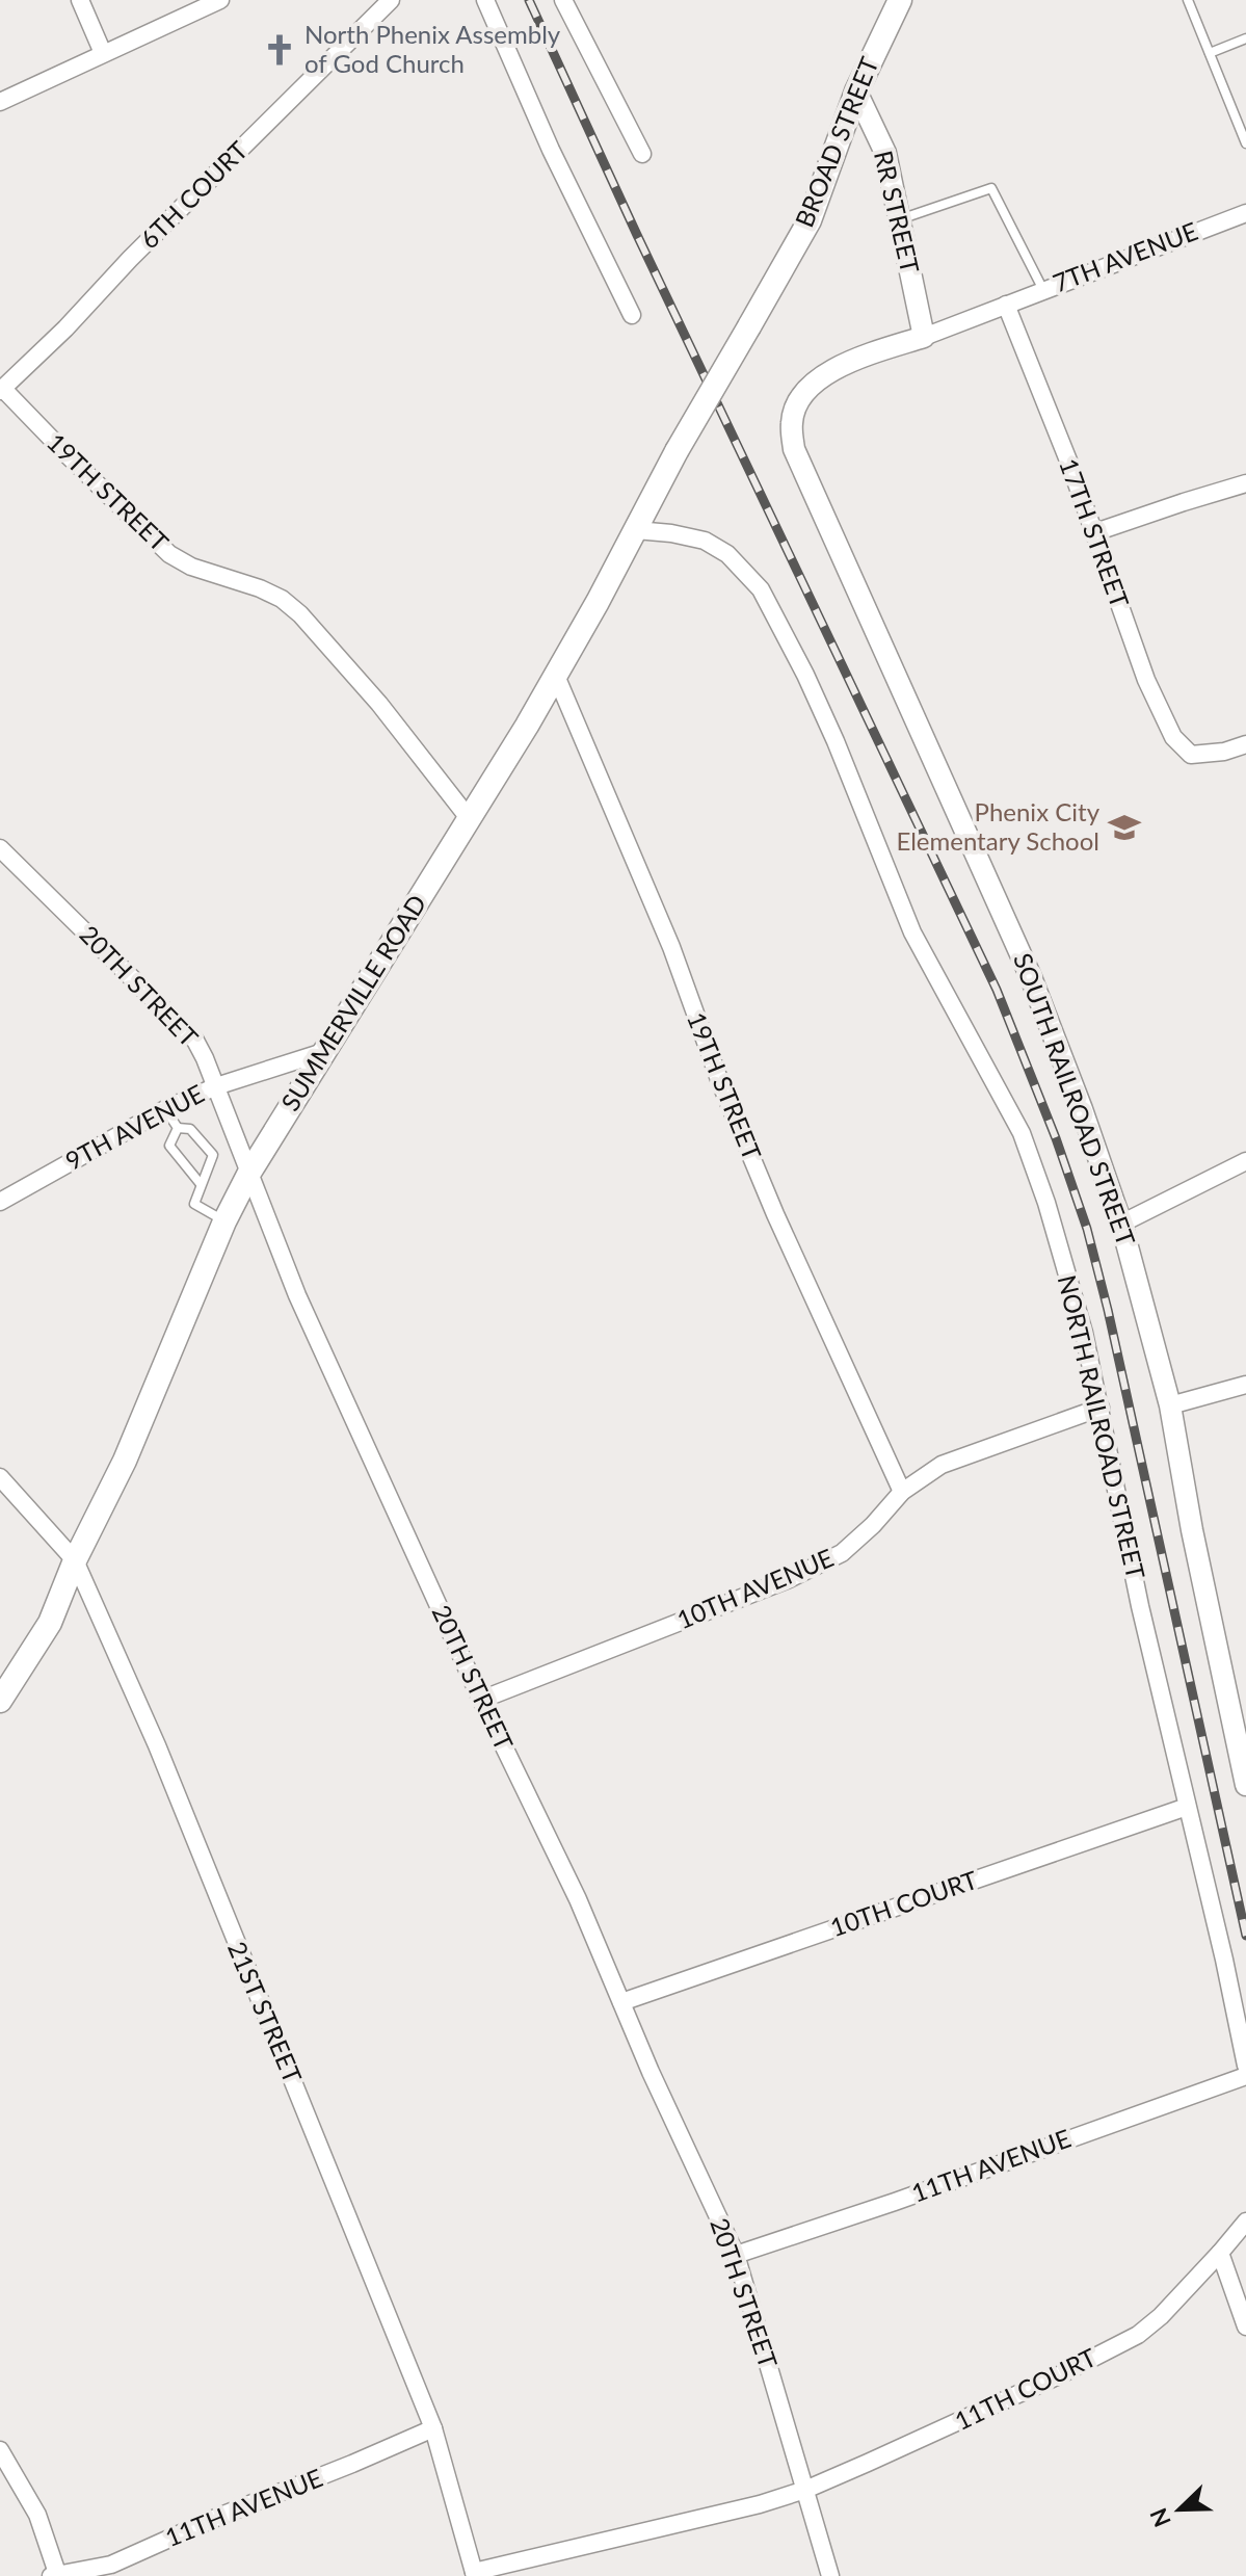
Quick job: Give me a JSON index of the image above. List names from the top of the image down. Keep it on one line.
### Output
{"streets":{"main road":["BROAD STREET","SUMMERVILLE ROAD"],"street":["6TH COURT","RR STREET","7TH AVENUE","19TH STREET","17TH STREET","20TH STREET","SOUTH RAILROAD STREET","9TH AVENUE","NORTH RAILROAD STREET","10TH AVENUE","10TH COURT","21ST STREET","11TH AVENUE","11TH COURT"]},"crossings":[["BROAD STREET","RR STREET"],["BROAD STREET","SUMMERVILLE ROAD"],["6TH COURT","19TH STREET"],["RR STREET","7TH AVENUE"],["RR STREET","SOUTH RAILROAD STREET"],["7TH AVENUE","17TH STREET"],["7TH AVENUE","SOUTH RAILROAD STREET"],["19TH STREET","SUMMERVILLE ROAD"],["19TH STREET","10TH AVENUE"],["20TH STREET","SUMMERVILLE ROAD"],["20TH STREET","9TH AVENUE"],["20TH STREET","10TH AVENUE"],["20TH STREET","10TH COURT"],["20TH STREET","11TH AVENUE"],["20TH STREET","11TH COURT"],["SUMMERVILLE ROAD","9TH AVENUE"],["SUMMERVILLE ROAD","NORTH RAILROAD STREET"],["SUMMERVILLE ROAD","21ST STREET"],["NORTH RAILROAD STREET","10TH AVENUE"],["NORTH RAILROAD STREET","10TH COURT"],["21ST STREET","11TH AVENUE"]],"places":{"church":["North Phenix Assembly of God Church"],"school or university":["Phenix City Elementary School"]},"north":"bottom left"}
